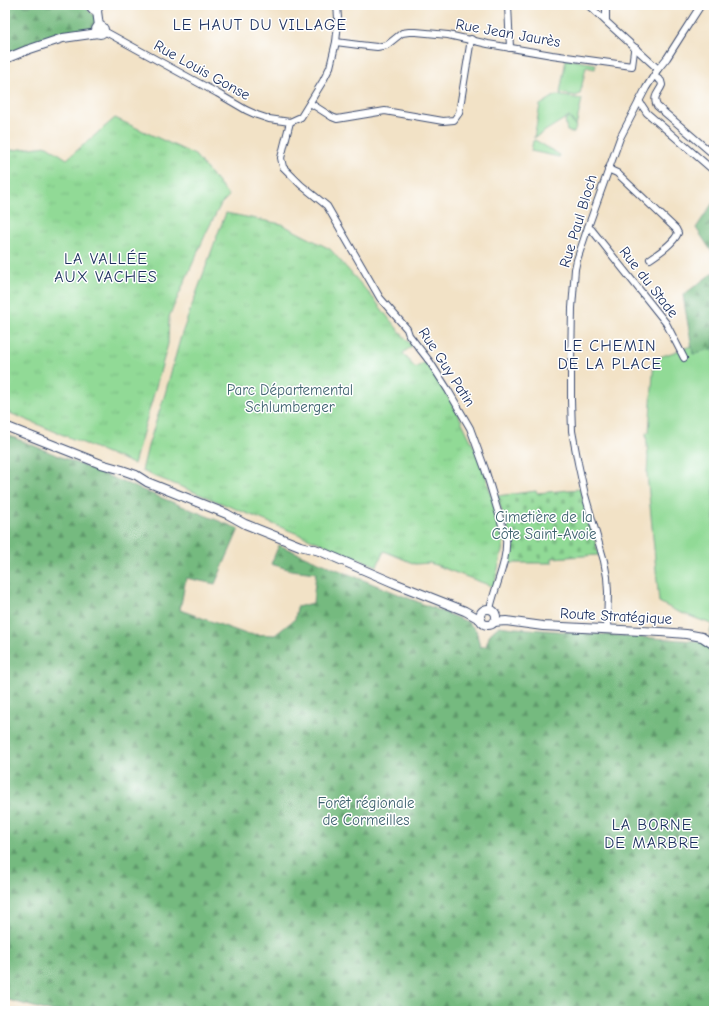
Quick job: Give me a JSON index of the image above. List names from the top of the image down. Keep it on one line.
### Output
{"streets":{"street":["Rue Jean Jaurès","Rue Louis Gonse","Rue Paul Bloch","Rue du Stade","Rue Guy Patin","Route Stratégique"]},"crossings":[["Rue Louis Gonse","Rue Guy Patin"],["Rue Paul Bloch","Rue du Stade"],["Rue Paul Bloch","Route Stratégique"],["Rue Guy Patin","Route Stratégique"]],"districts":["LE HAUT DU VILLAGE","LA VALLÉE AUX VACHES","LE CHEMIN DE LA PLACE","LA BORNE DE MARBRE"],"parks":["Parc Départemental Schlumberger","Cimetière de la Côte Saint-Avoie","Forêt régionale de Cormeilles"]}
